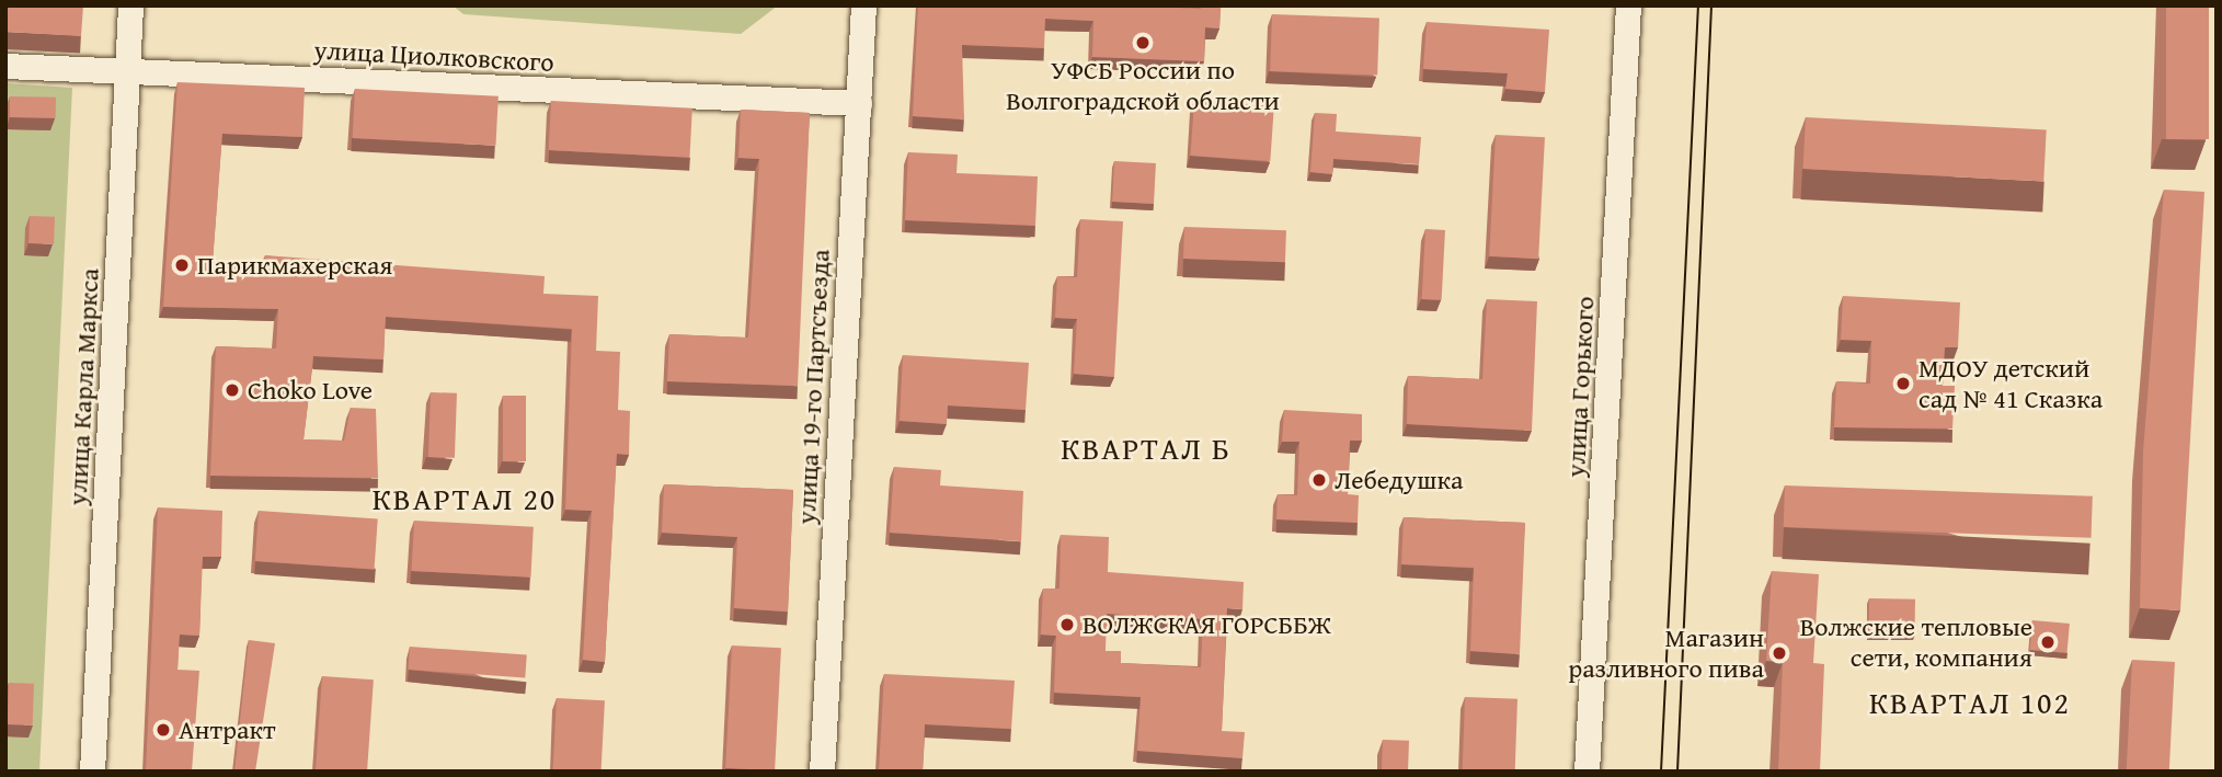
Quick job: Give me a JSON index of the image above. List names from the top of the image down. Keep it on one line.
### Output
{"streets":{"street":["улица Циолковского","улица Карла Маркса","улица 19-го Партсъезда","улица Горького"]},"crossings":[["улица Циолковского","улица Карла Маркса"],["улица Циолковского","улица 19-го Партсъезда"]],"districts":["КВАРТАЛ Б","КВАРТАЛ 20","КВАРТАЛ 102"],"places":["УФСБ России по Волгоградской области","Парикмахерская","МДОУ детский сад № 41 Сказка","Choko Love","Лебедушка","ВОЛЖСКАЯ ГОРСББЖ","Волжские тепловые сети, компания","Магазин разливного пива","Антракт"]}
